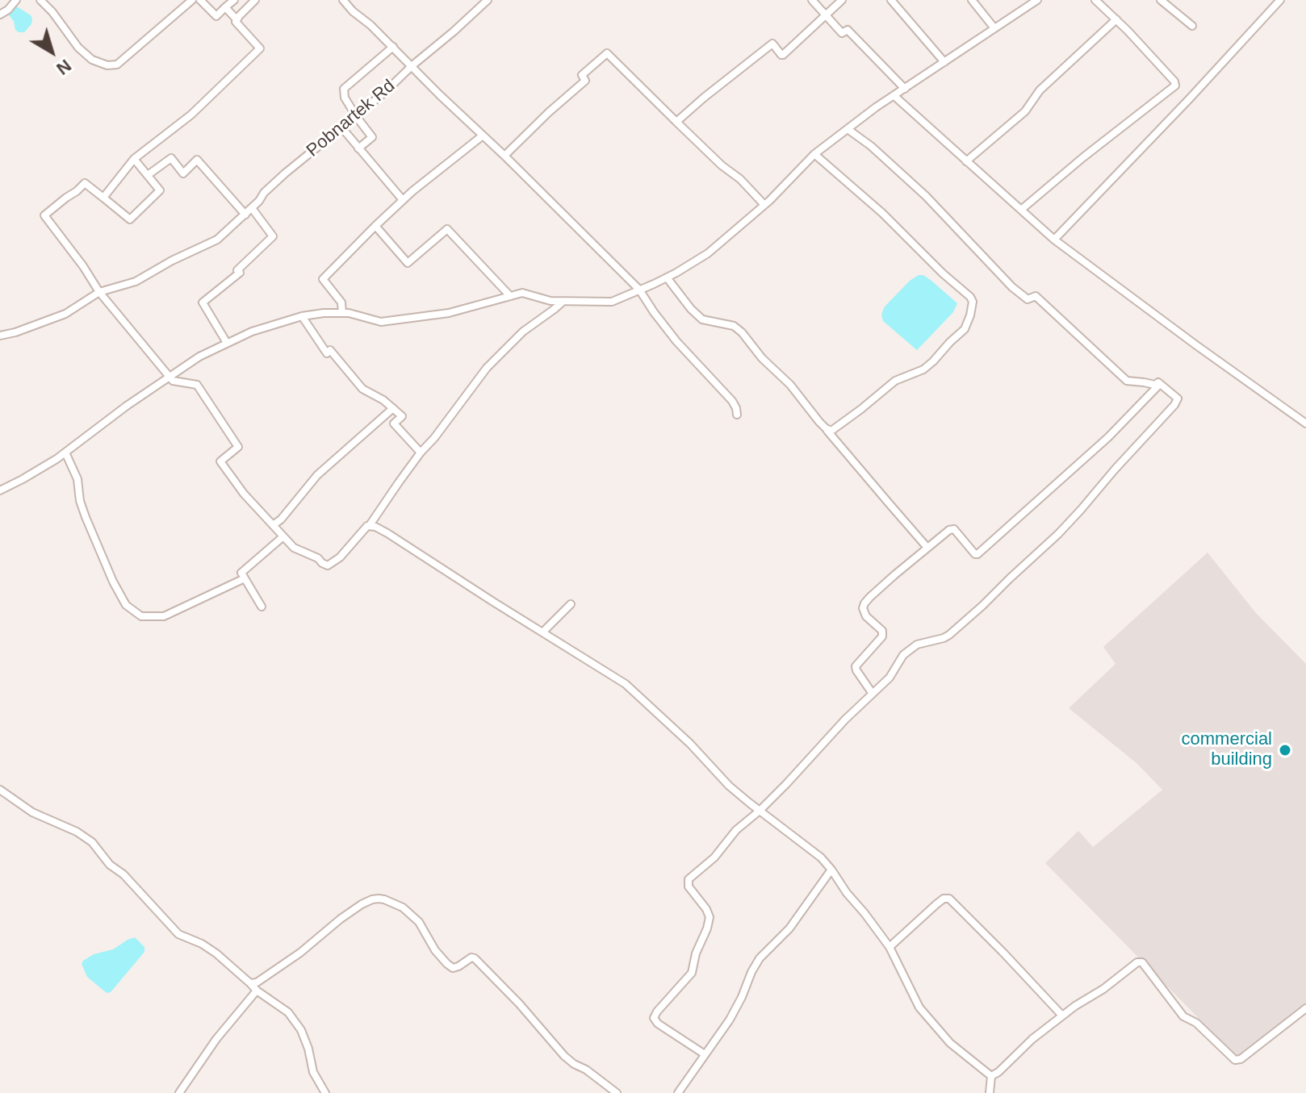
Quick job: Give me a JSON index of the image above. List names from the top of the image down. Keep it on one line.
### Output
{"streets":{"street":["Pobnartek Rd"]},"places":["commercial building"],"north":"bottom right"}
